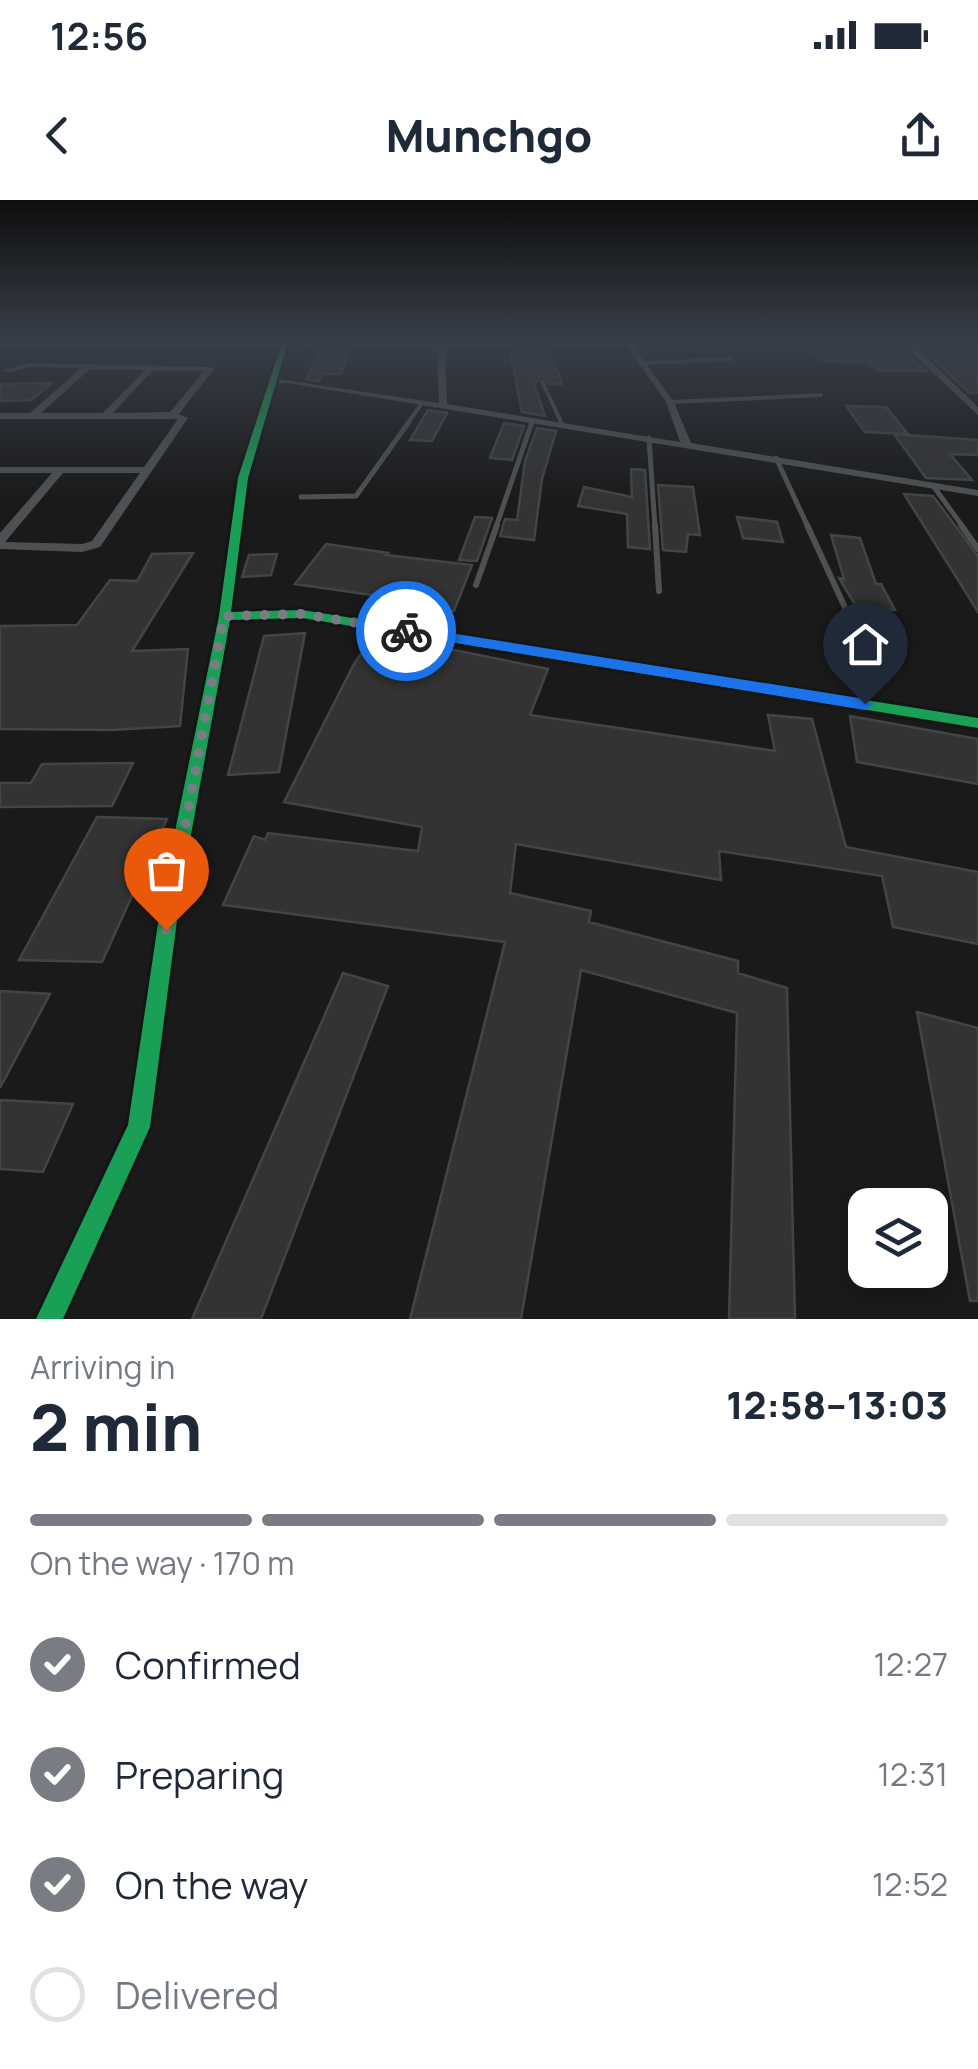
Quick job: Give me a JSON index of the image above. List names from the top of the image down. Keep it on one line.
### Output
{"page":{"status":"12:56","header":"Munchgo","heading":["2 min","Arriving in","12:58–13:03"],"bar":"On the way · 170 m","list":[["Confirmed","12:27"],["Preparing","12:31"],["On the way","12:52"],"Delivered"]}}
